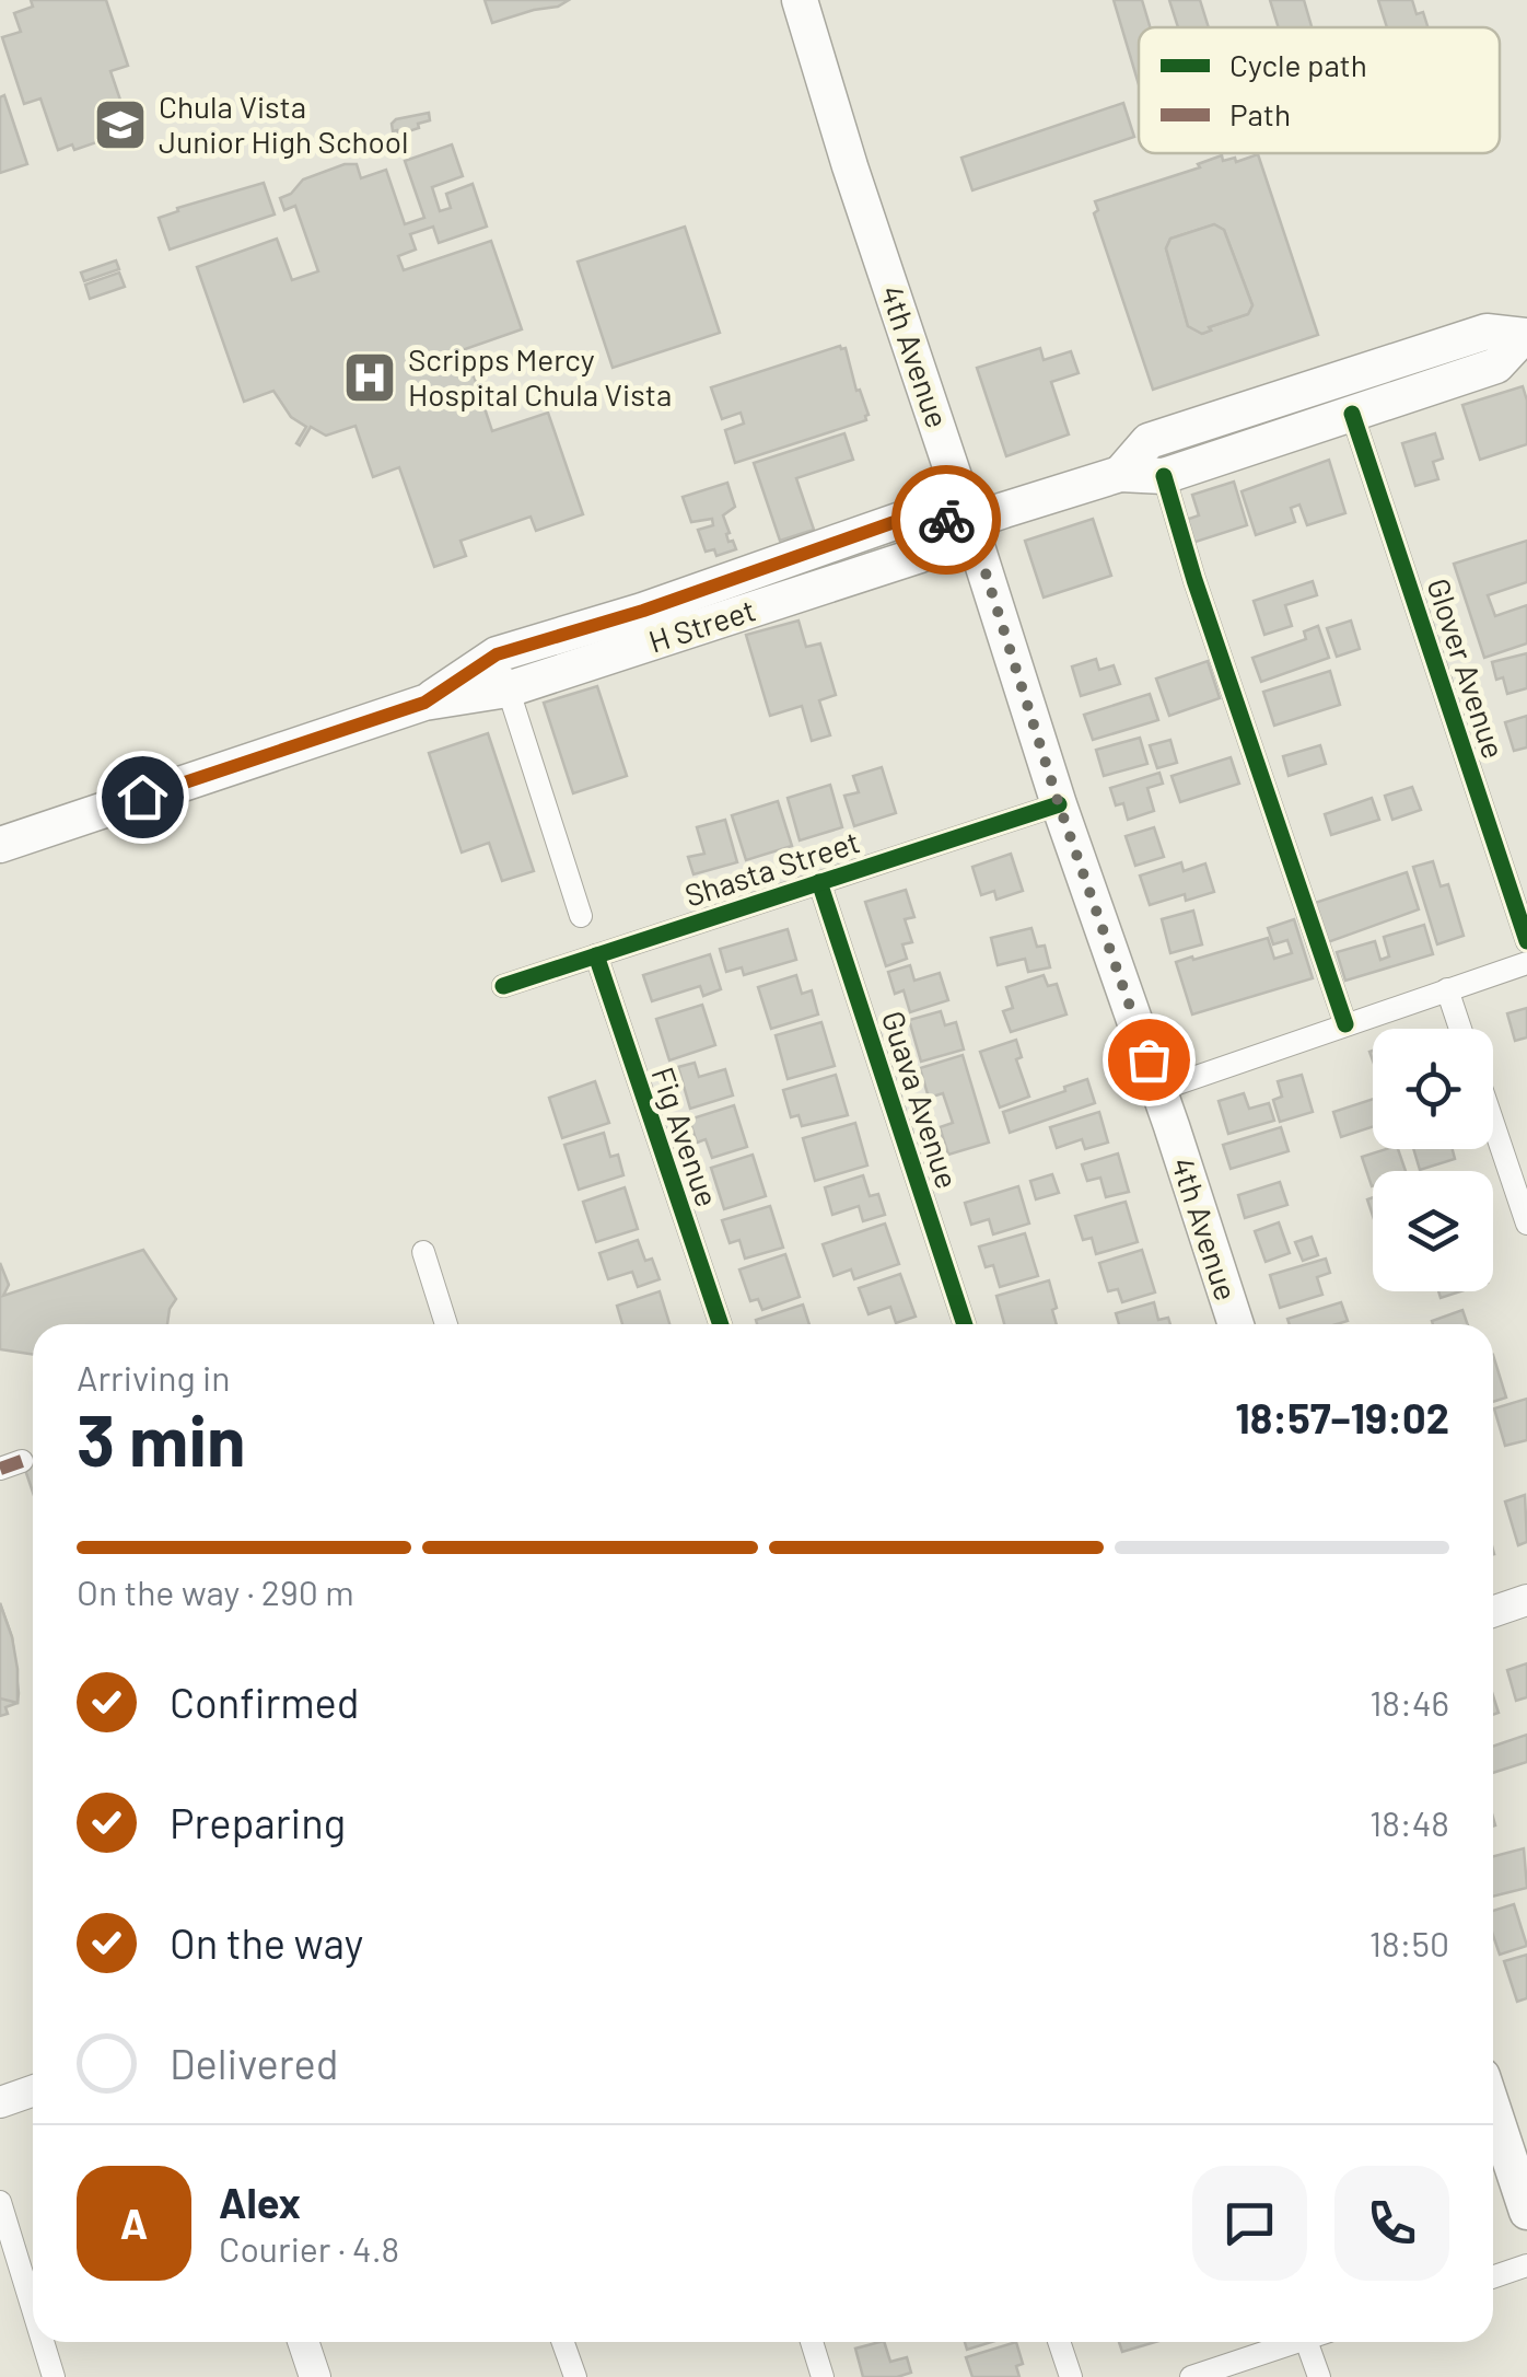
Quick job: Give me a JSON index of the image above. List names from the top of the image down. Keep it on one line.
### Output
{"streets":{"main road":["4th Avenue","H Street"],"street":["Glover Avenue","Shasta Street","Guava Avenue","Fig Avenue"]},"crossings":[["4th Avenue","H Street"],["4th Avenue","Shasta Street"],["H Street","Glover Avenue"],["Shasta Street","Guava Avenue"],["Shasta Street","Fig Avenue"]],"places":{"school or university":["Chula Vista Junior High School"],"hospital":["Scripps Mercy Hospital Chula Vista"]},"legend":["Cycle path","Path"],"page":{"heading":["3 min","Arriving in","18:57–19:02"],"panel":["Alex","Courier · 4.8"],"bar":"On the way · 290 m","list":[["Confirmed","18:46"],["Preparing","18:48"],["On the way","18:50"],"Delivered"],"round":"A"}}
